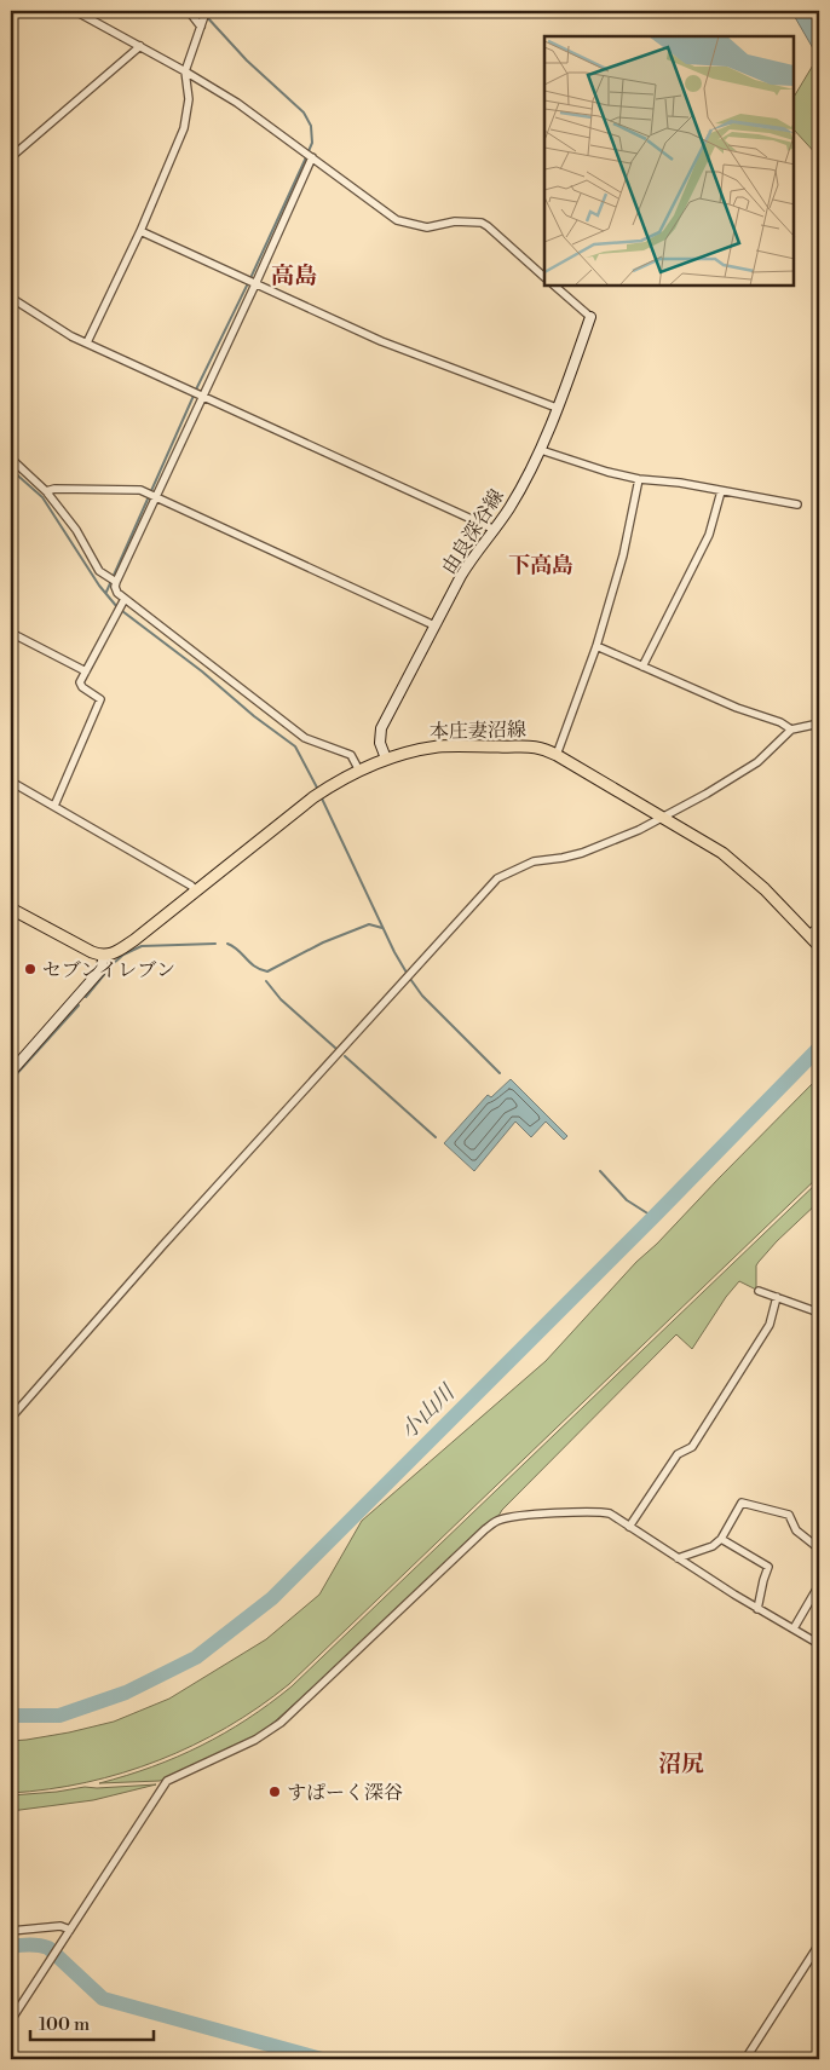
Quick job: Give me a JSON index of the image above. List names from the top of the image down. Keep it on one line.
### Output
{"streets":{"main road":["由良深谷線","本庄妻沼線"]},"crossings":[["由良深谷線","本庄妻沼線"]],"districts":["高島","下高島","沼尻"],"water":["小山川"],"places":["セブンイレブン","すぱーく深谷"],"scale_bar":"100 m"}
